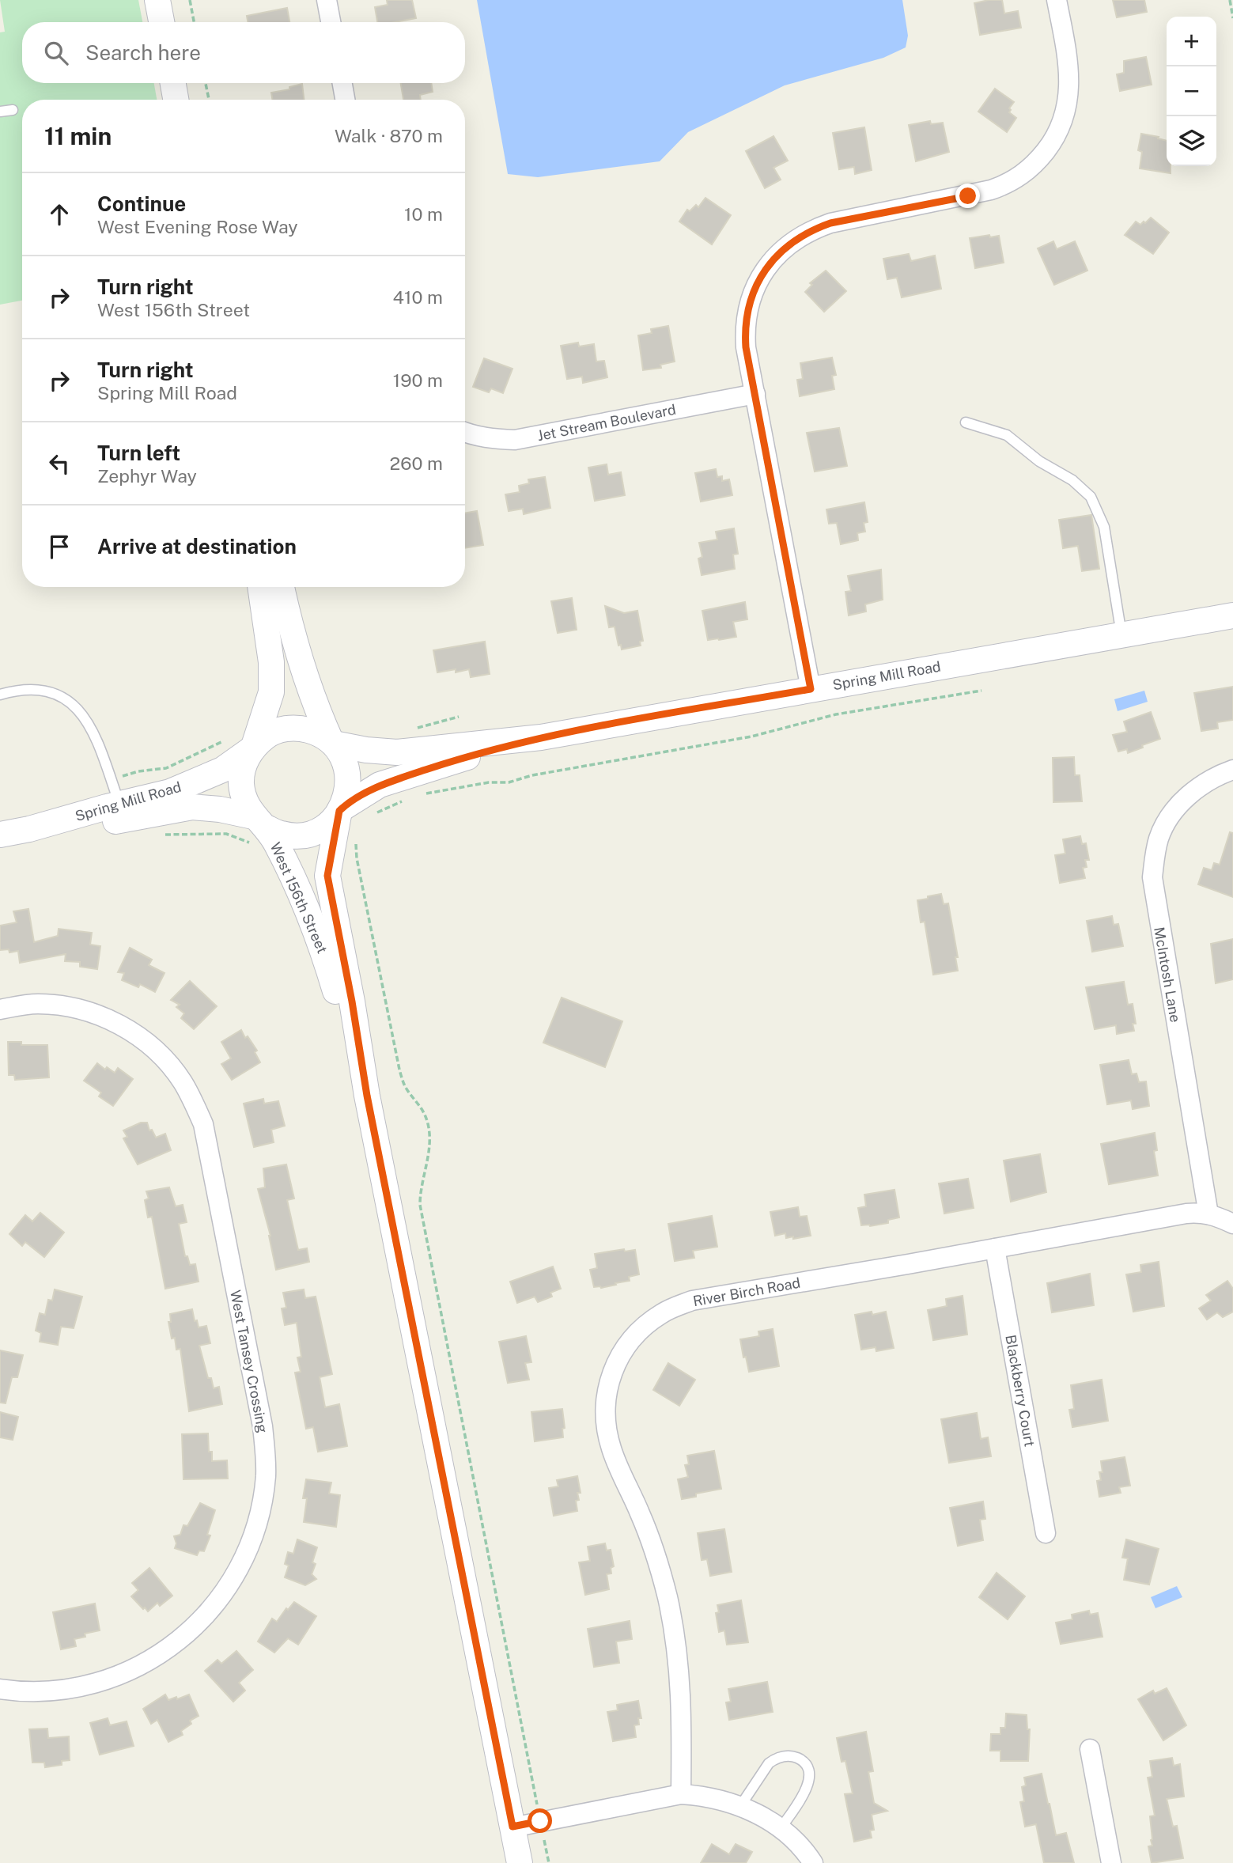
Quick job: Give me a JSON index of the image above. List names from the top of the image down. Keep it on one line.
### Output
{"streets":{"street":["Jet Stream Boulevard","Spring Mill Road","West 156th Street","McIntosh Lane","River Birch Road","West Tansey Crossing","Blackberry Court"]},"crossings":[["Spring Mill Road","West 156th Street"],["McIntosh Lane","River Birch Road"],["River Birch Road","Blackberry Court"]],"page":{"map_buttons":["+","−"],"search":"Search here","heading":["11 min","Walk · 870 m"],"list":[["Continue","West Evening Rose Way","10 m"],["Turn right","West 156th Street","410 m"],["Turn right","Spring Mill Road","190 m"],["Turn left","Zephyr Way","260 m"],"Arrive at destination"]}}
